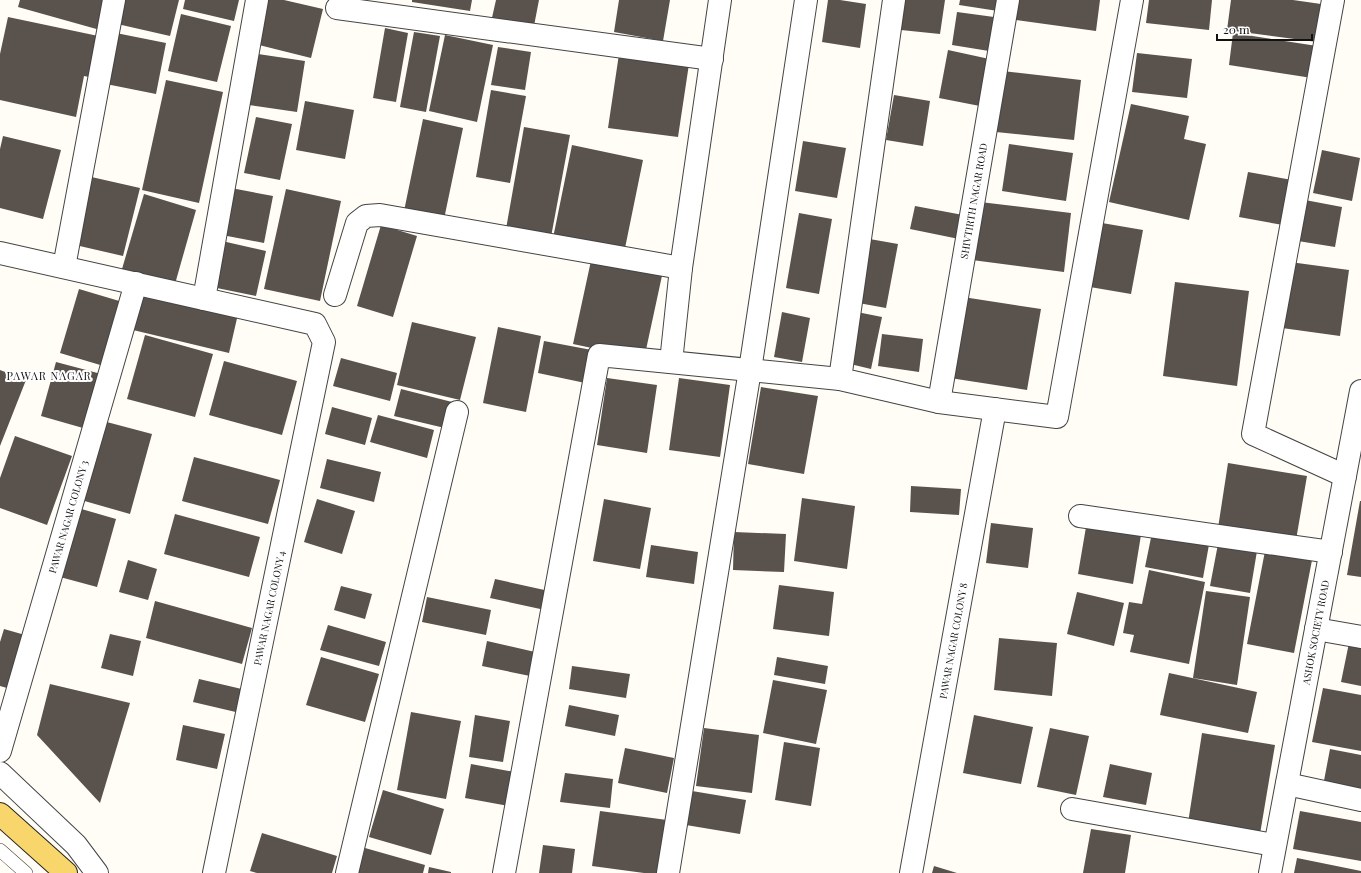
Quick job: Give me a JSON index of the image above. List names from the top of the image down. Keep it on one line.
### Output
{"streets":{"street":["SHIVTIRTH NAGAR ROAD","PAWAR NAGAR COLONY 3","PAWAR NAGAR COLONY 4","ASHOK SOCIETY ROAD","PAWAR NAGAR COLONY 8"]},"districts":["PAWAR NAGAR"],"scale_bar":"20 m"}
